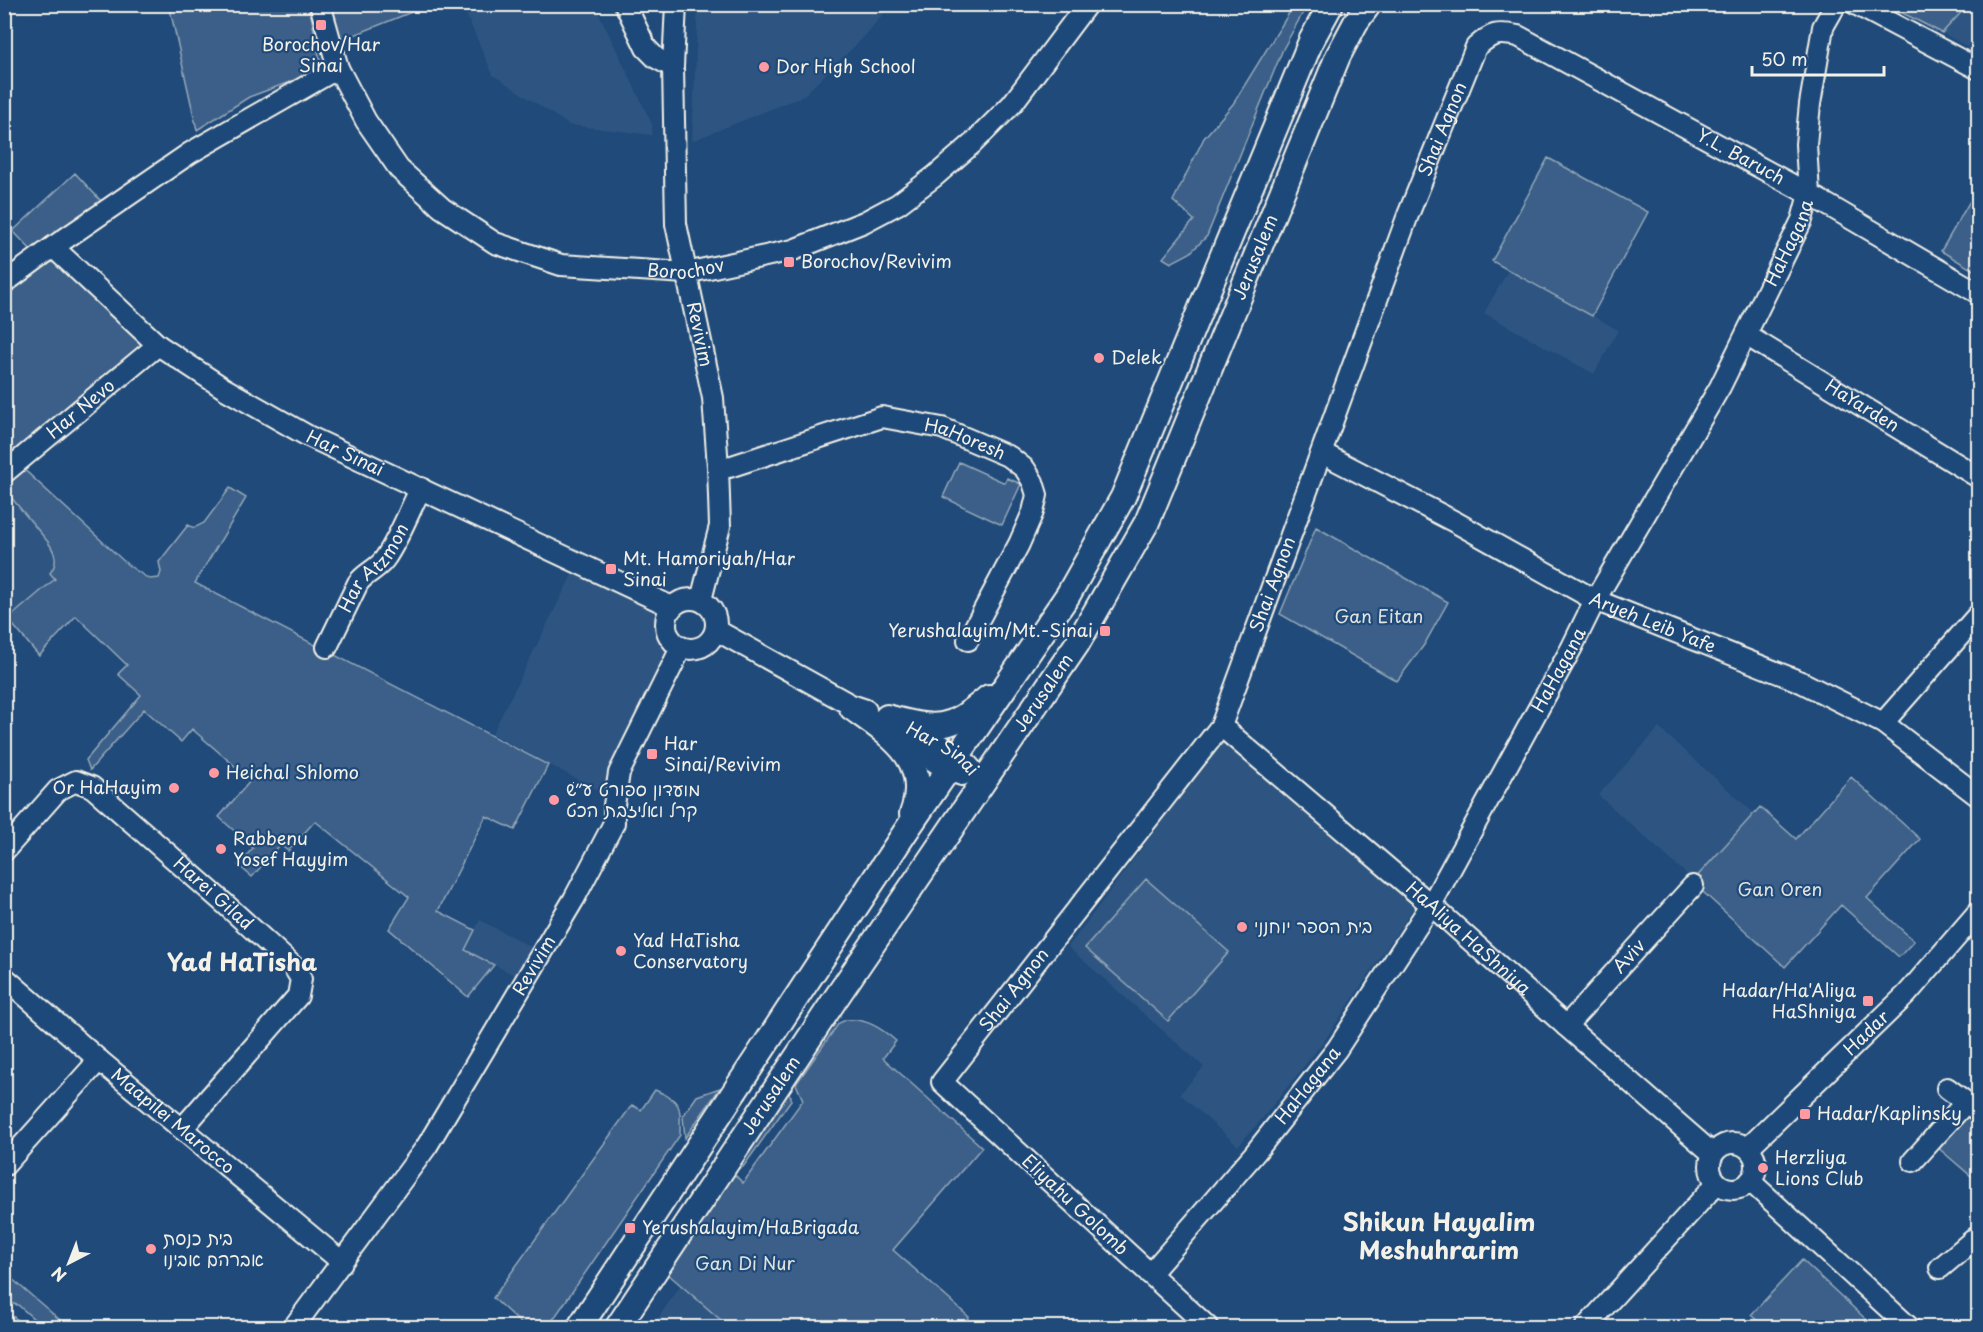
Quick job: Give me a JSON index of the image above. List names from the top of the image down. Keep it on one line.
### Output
{"streets":{"main road":["Jerusalem"],"street":["Shai Agnon","Y.L. Baruch","HaHagana","Borochov","Revivim","HaYarden","Har Nevo","HaHoresh","Har Sinai","Har Atzmon","Aryeh Leib Yafe","Harei Gilad","HaAliya HaShniya","Aviv","Hadar","Maapilei Marocco","Eliyahu Golomb"]},"crossings":[["Shai Agnon","Y.L. Baruch"],["Shai Agnon","Aryeh Leib Yafe"],["Shai Agnon","HaAliya HaShniya"],["Shai Agnon","Eliyahu Golomb"],["Y.L. Baruch","HaHagana"],["HaHagana","HaYarden"],["HaHagana","Aryeh Leib Yafe"],["HaHagana","HaAliya HaShniya"],["HaHagana","Eliyahu Golomb"],["Jerusalem","Har Sinai"],["Borochov","Revivim"],["Revivim","HaHoresh"],["Revivim","Har Sinai"],["Revivim","Maapilei Marocco"],["Har Nevo","Har Sinai"],["Har Sinai","Har Atzmon"],["Harei Gilad","Maapilei Marocco"],["HaAliya HaShniya","Aviv"],["HaAliya HaShniya","Hadar"]],"districts":["Yad HaTisha","Shikun Hayalim Meshuhrarim"],"parks":["Gan Eitan","Gan Oren","Gan Di Nur"],"places":{"transit":["Borochov/Har Sinai","Borochov/Revivim","Mt. Hamoriyah/Har Sinai","Yerushalayim/Mt.-Sinai","Har Sinai/Revivim","Hadar/Ha'Aliya HaShniya","Hadar/Kaplinsky","Yerushalayim/HaBrigada"],"other":["Dor High School","Delek","Heichal Shlomo","Or HaHayim","מועדון ספורט ע״שׁ קרל ואליזבת הכט","Rabbenu Yosef Hayyim","בית הספר יוחנני","Yad HaTisha Conservatory","Herzliya Lions Club","בית כנסת אברהם אבינו"]},"scale_bar":"50 m","north":"bottom left"}
